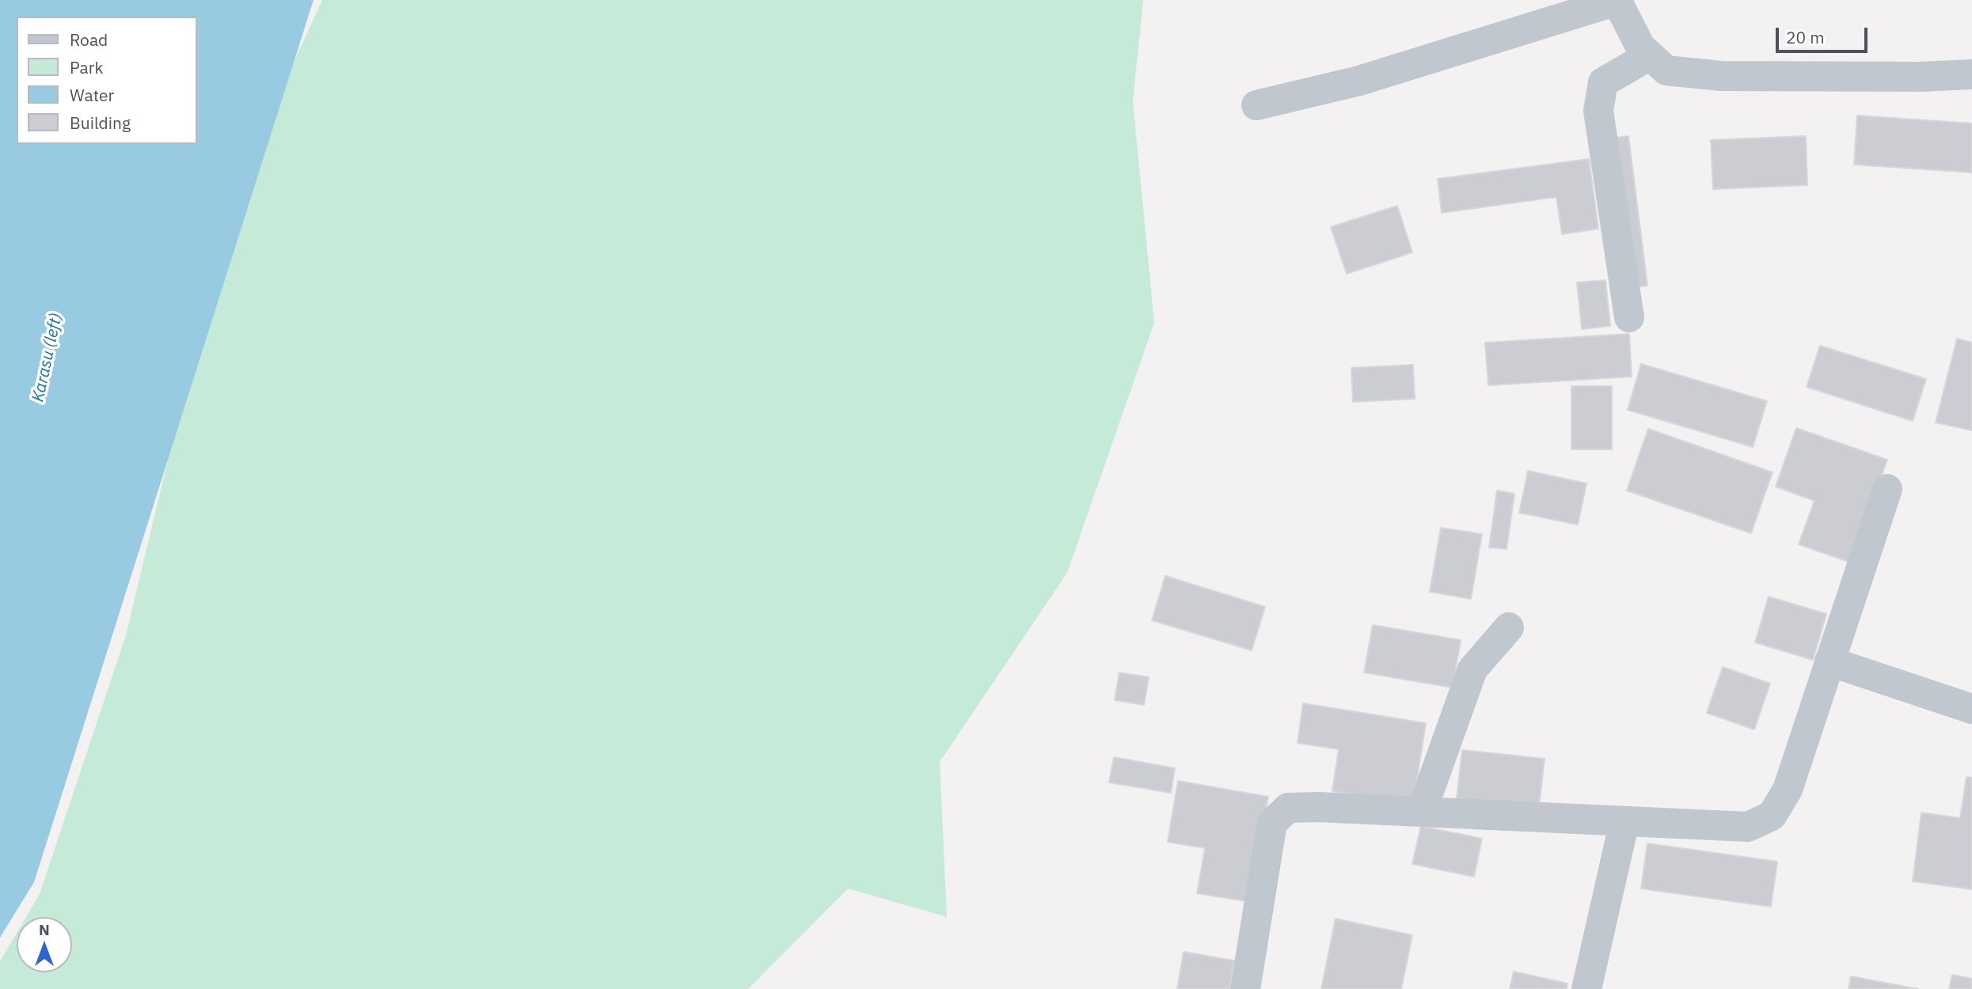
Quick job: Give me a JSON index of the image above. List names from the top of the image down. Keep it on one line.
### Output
{"water":["Karasu (left)"],"legend":["Road","Park","Water","Building"],"scale_bar":"20 m","north":"top"}
